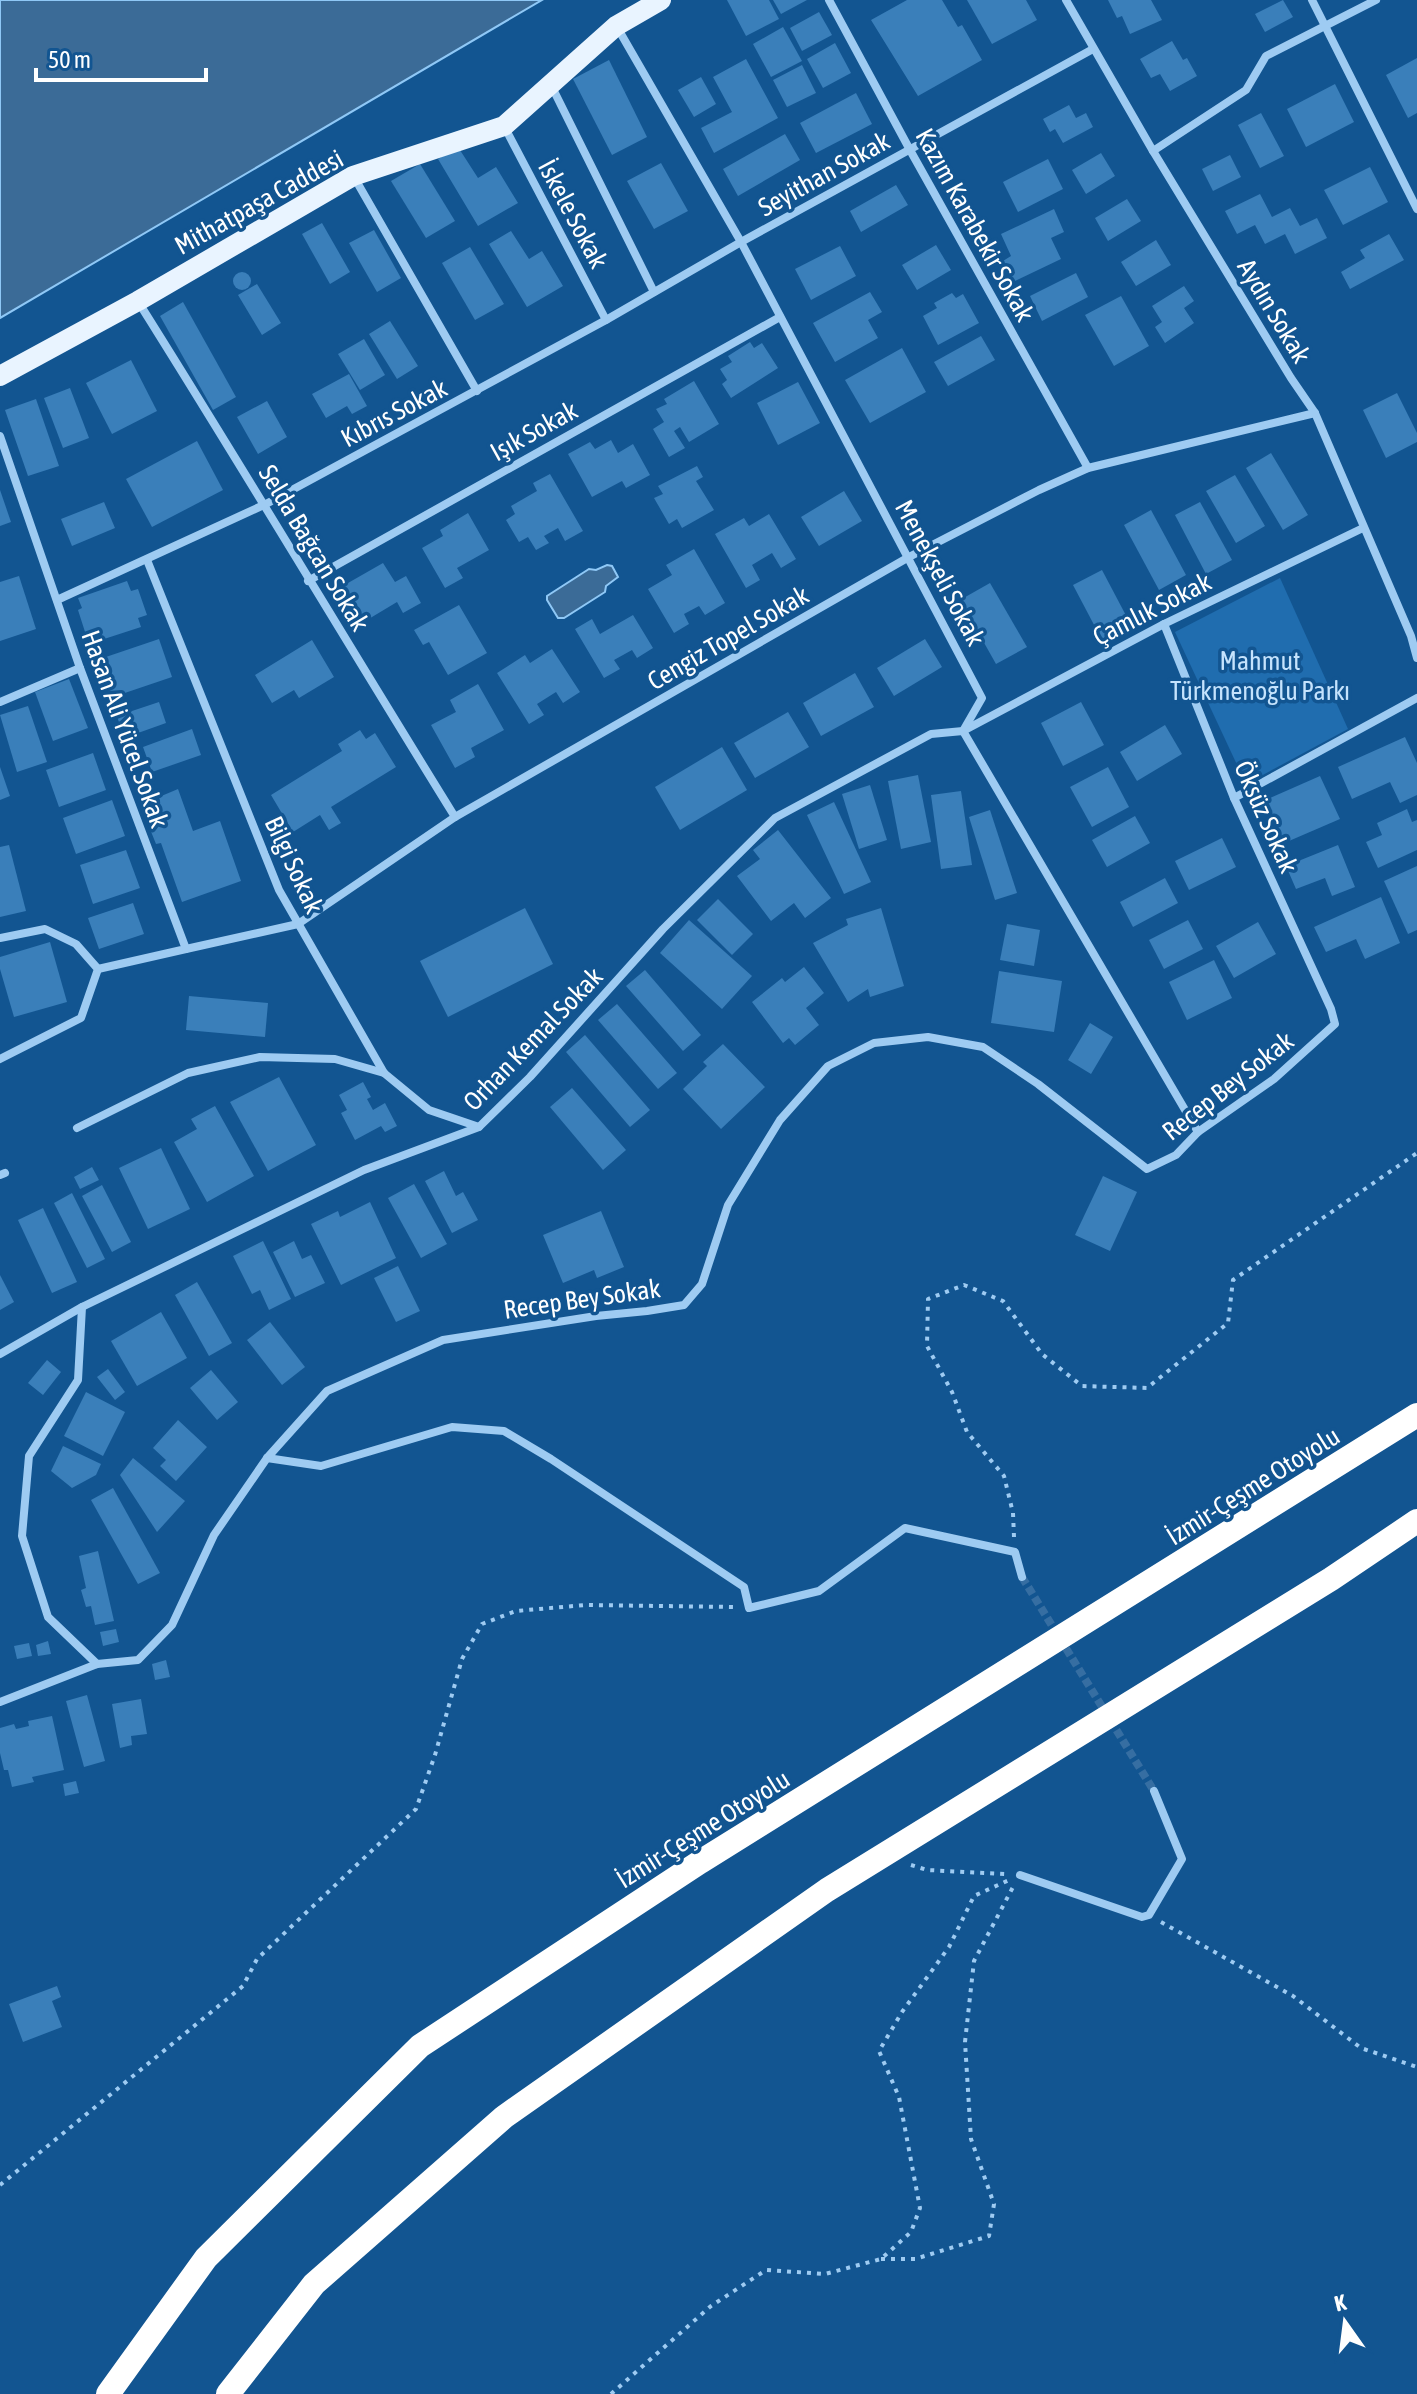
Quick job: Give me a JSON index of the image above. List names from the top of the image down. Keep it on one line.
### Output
{"streets":{"highway":["İzmir-Çeşme Otoyolu"],"main road":["Mithatpaşa Caddesi"],"street":["Seyithan Sokak","İskele Sokak","Kazım Karabekir Sokak","Aydın Sokak","Kıbrıs Sokak","Işık Sokak","Selda Bağcan Sokak","Menekşeli Sokak","Çamlık Sokak","Cengiz Topel Sokak","Hasan Ali Yücel Sokak","Öksüz Sokak","Bilgi Sokak","Orhan Kemal Sokak","Recep Bey Sokak"]},"crossings":[["Seyithan Sokak","Kazım Karabekir Sokak"],["Seyithan Sokak","Aydın Sokak"],["Seyithan Sokak","Kıbrıs Sokak"],["Seyithan Sokak","Menekşeli Sokak"],["Mithatpaşa Caddesi","İskele Sokak"],["Mithatpaşa Caddesi","Selda Bağcan Sokak"],["Mithatpaşa Caddesi","Menekşeli Sokak"],["İskele Sokak","Kıbrıs Sokak"],["Kazım Karabekir Sokak","Cengiz Topel Sokak"],["Aydın Sokak","Çamlık Sokak"],["Aydın Sokak","Cengiz Topel Sokak"],["Kıbrıs Sokak","Selda Bağcan Sokak"],["Kıbrıs Sokak","Menekşeli Sokak"],["Kıbrıs Sokak","Hasan Ali Yücel Sokak"],["Kıbrıs Sokak","Bilgi Sokak"],["Işık Sokak","Selda Bağcan Sokak"],["Işık Sokak","Menekşeli Sokak"],["Selda Bağcan Sokak","Cengiz Topel Sokak"],["Menekşeli Sokak","Çamlık Sokak"],["Menekşeli Sokak","Cengiz Topel Sokak"],["Menekşeli Sokak","Orhan Kemal Sokak"],["Çamlık Sokak","Öksüz Sokak"],["Çamlık Sokak","Orhan Kemal Sokak"],["Cengiz Topel Sokak","Hasan Ali Yücel Sokak"],["Cengiz Topel Sokak","Bilgi Sokak"],["Öksüz Sokak","Recep Bey Sokak"],["Bilgi Sokak","Orhan Kemal Sokak"]],"parks":["Mahmut Türkmenoğlu Parkı"],"scale_bar":"50 m","north":"top"}
